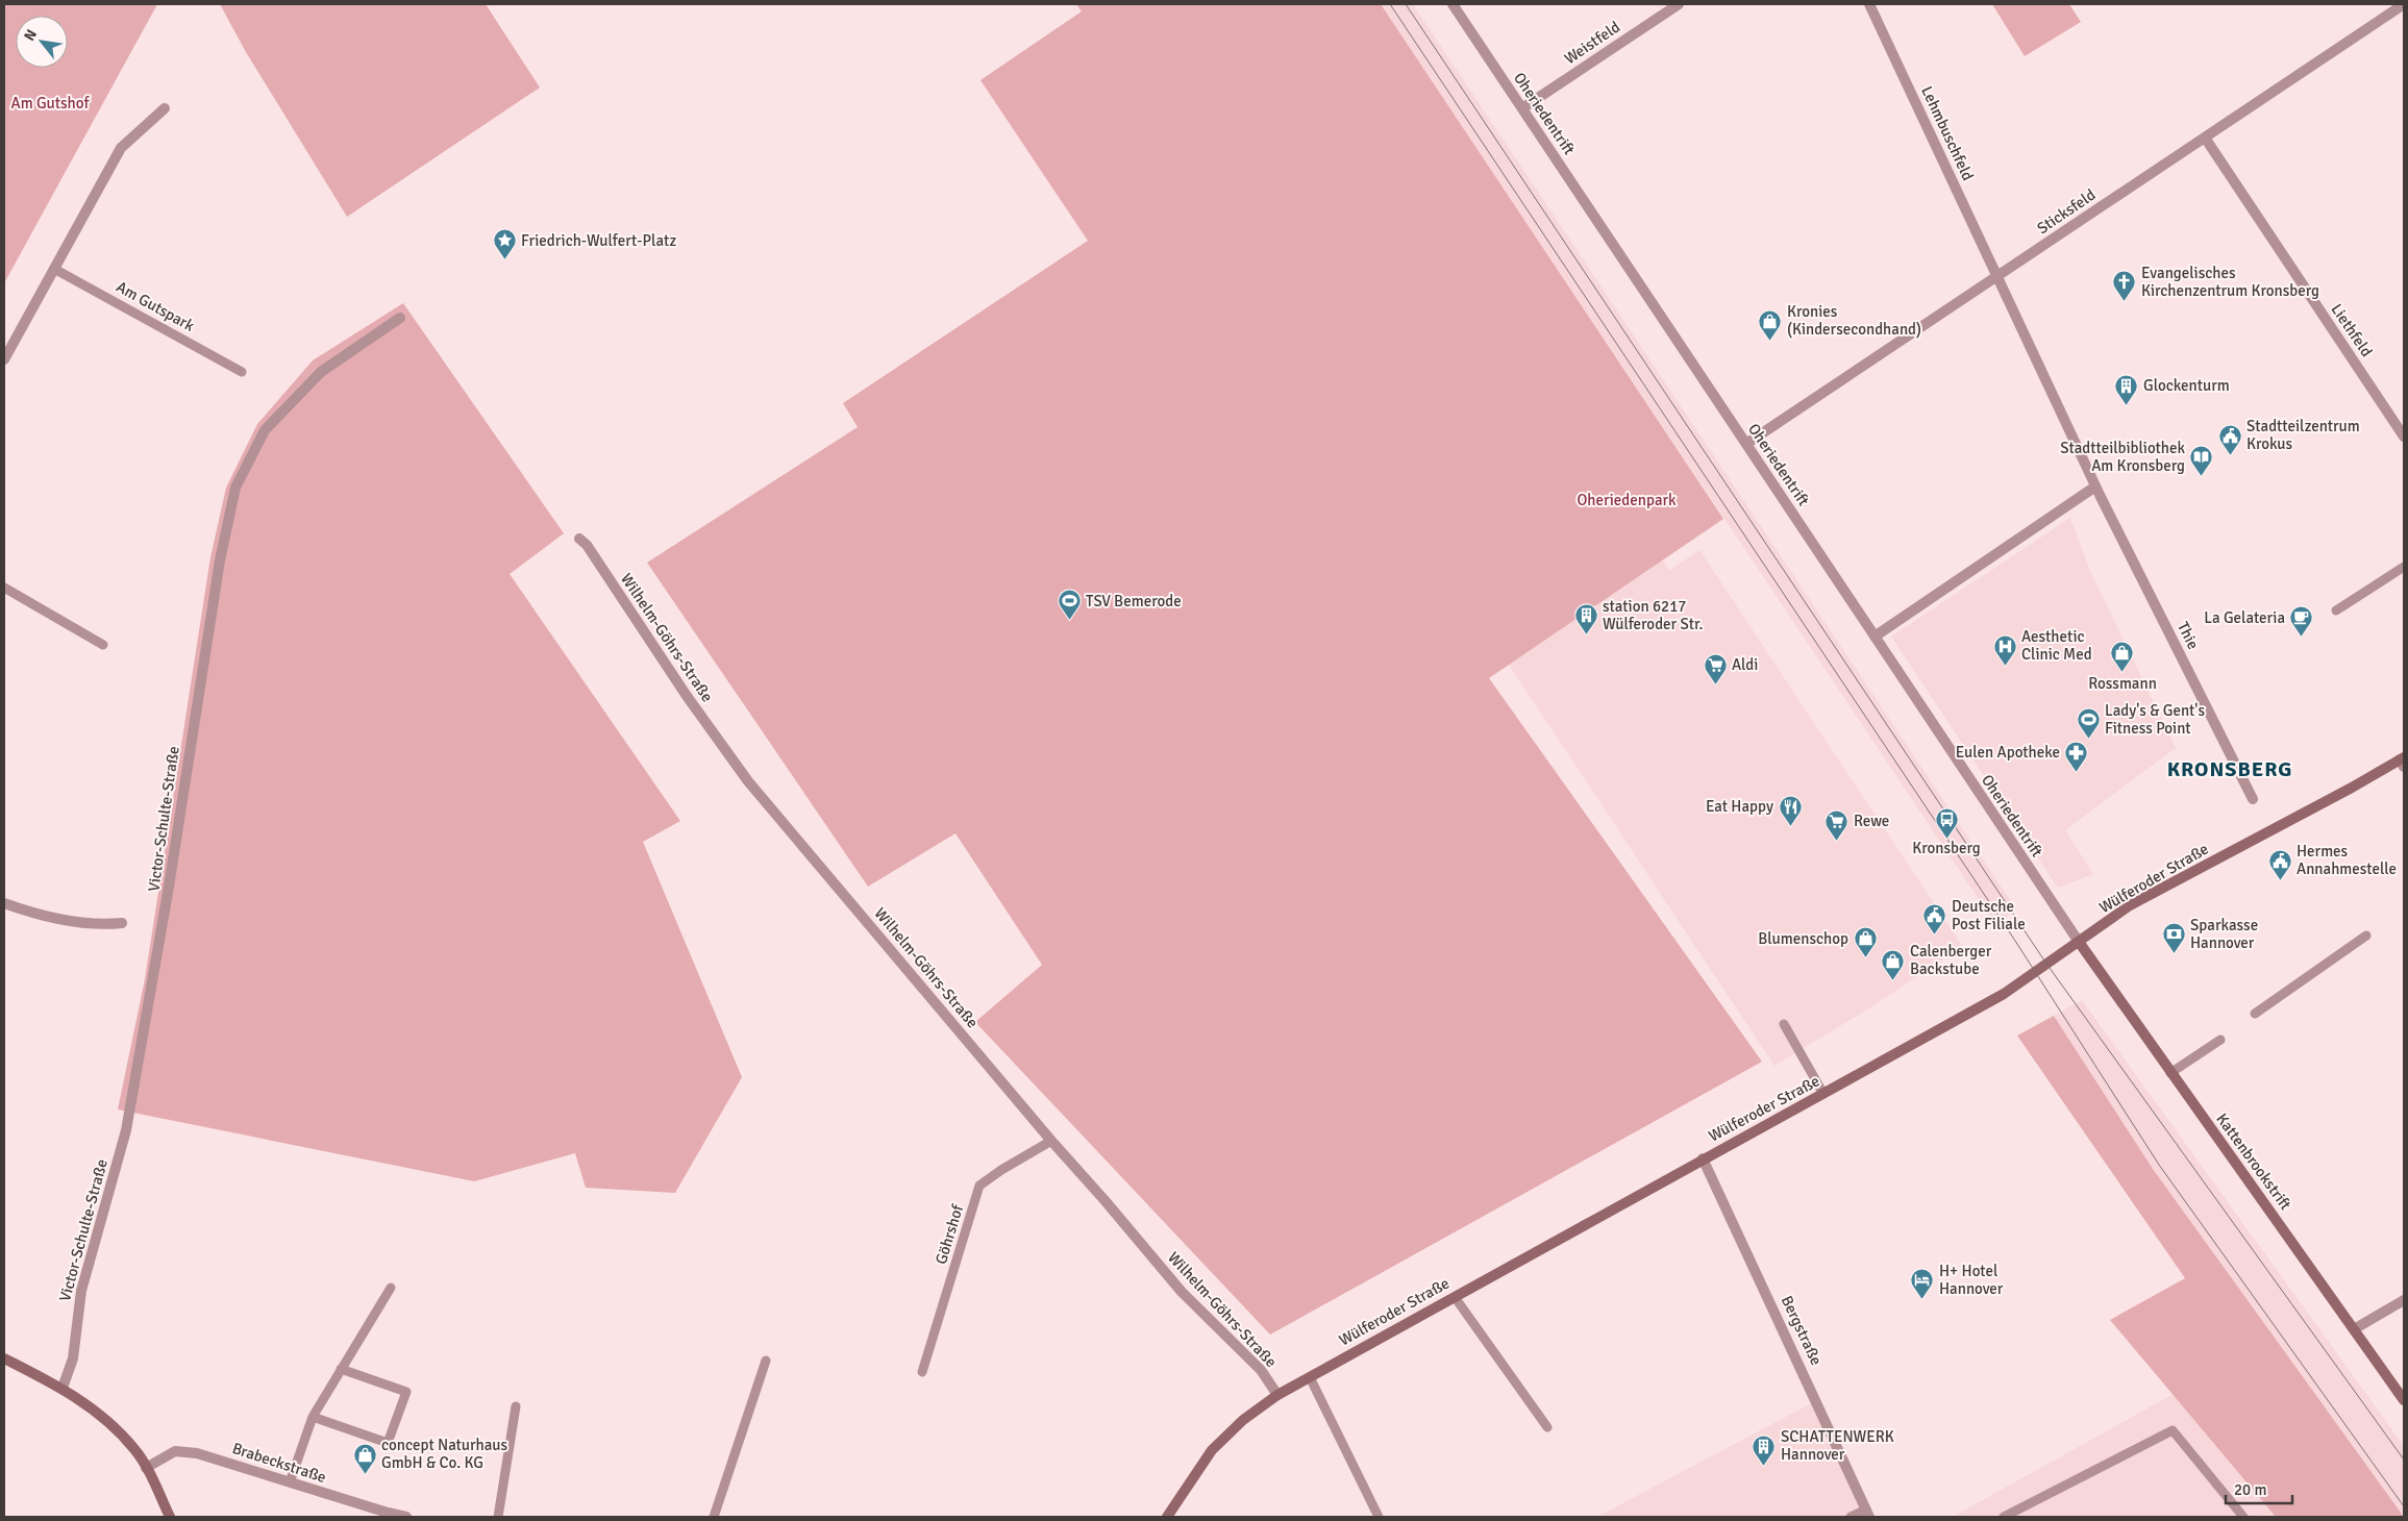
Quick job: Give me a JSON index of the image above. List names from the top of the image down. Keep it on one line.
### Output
{"streets":{"main road":["Wülferoder Straße","Kattenbrookstrift"],"street":["Weistfeld","Oheriedentrift","Lehmbuschfeld","Sticksfeld","Liethfeld","Thie","Wilhelm-Göhrs-Straße","Victor-Schulte-Straße","Bergstraße","Brabeckstraße"],"lane":["Am Gutspark","Göhrshof"]},"crossings":[["Weistfeld","Oheriedentrift"],["Oheriedentrift","Sticksfeld"],["Oheriedentrift","Wülferoder Straße"],["Oheriedentrift","Kattenbrookstrift"],["Lehmbuschfeld","Sticksfeld"],["Lehmbuschfeld","Thie"],["Sticksfeld","Liethfeld"],["Sticksfeld","Thie"],["Wilhelm-Göhrs-Straße","Wülferoder Straße"],["Wilhelm-Göhrs-Straße","Göhrshof"],["Wülferoder Straße","Kattenbrookstrift"],["Wülferoder Straße","Bergstraße"]],"districts":["KRONSBERG"],"parks":["Am Gutshof","Oheriedenpark"],"places":{"place":["Friedrich-Wulfert-Platz"],"church":["Evangelisches Kirchenzentrum Kronsberg"],"shop":["Kronies (Kindersecondhand)","Rossmann","Blumenschop","Calenberger Backstube","concept Naturhaus GmbH & Co. KG"],"building":["Glockenturm","station 6217 Wülferoder Str.","SCHATTENWERK Hannover"],"public building":["Stadtteilzentrum Krokus","Hermes Annahmestelle","Deutsche Post Filiale"],"library":["Stadtteilbibliothek Am Kronsberg"],"sports":["TSV Bemerode","Lady's & Gent's Fitness Point"],"cafe":["La Gelateria"],"hospital":["Aesthetic Clinic Med"],"supermarket":["Aldi","Rewe"],"pharmacy":["Eulen Apotheke"],"restaurant":["Eat Happy"],"bus stop":["Kronsberg"],"bank":["Sparkasse Hannover"],"hotel":["H+ Hotel Hannover"]},"scale_bar":"20 m","north":"top left"}
